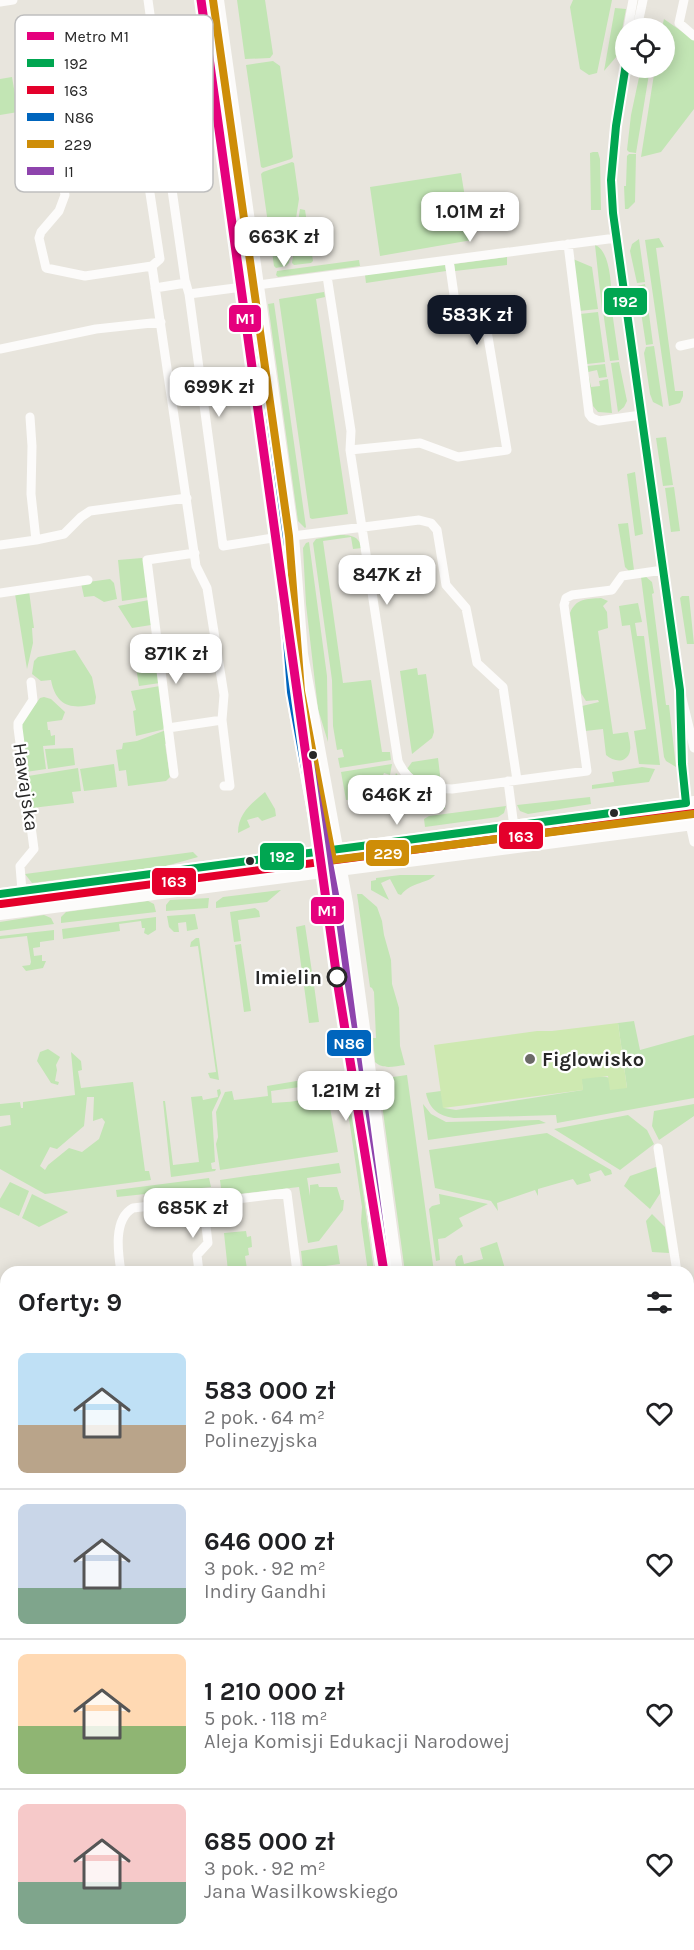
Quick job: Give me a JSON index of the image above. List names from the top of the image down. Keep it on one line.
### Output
{"streets":{"street":["Hawajska"]},"places":["Imielin","Figlowisko"],"lines":["metro line M1","transit line N86","transit line 229","transit line 192","transit line I1","transit line 163"],"legend":["Metro M1","192","163","N86","229","I1"],"page":{"price":["1.01M zł","663K zł","583K zł","699K zł","847K zł","871K zł","646K zł","1.21M zł","685K zł"],"heading":"Oferty: 9","list":[{"name":"583 000 zł","note":"2 pok. · 64 m² · Polinezyjska"},{"name":"646 000 zł","note":"3 pok. · 92 m² · Indiry Gandhi"},{"name":"1 210 000 zł","note":"5 pok. · 118 m² · Aleja Komisji Edukacji Narodowej"},{"name":"685 000 zł","note":"3 pok. · 92 m² · Jana Wasilkowskiego"}]}}
